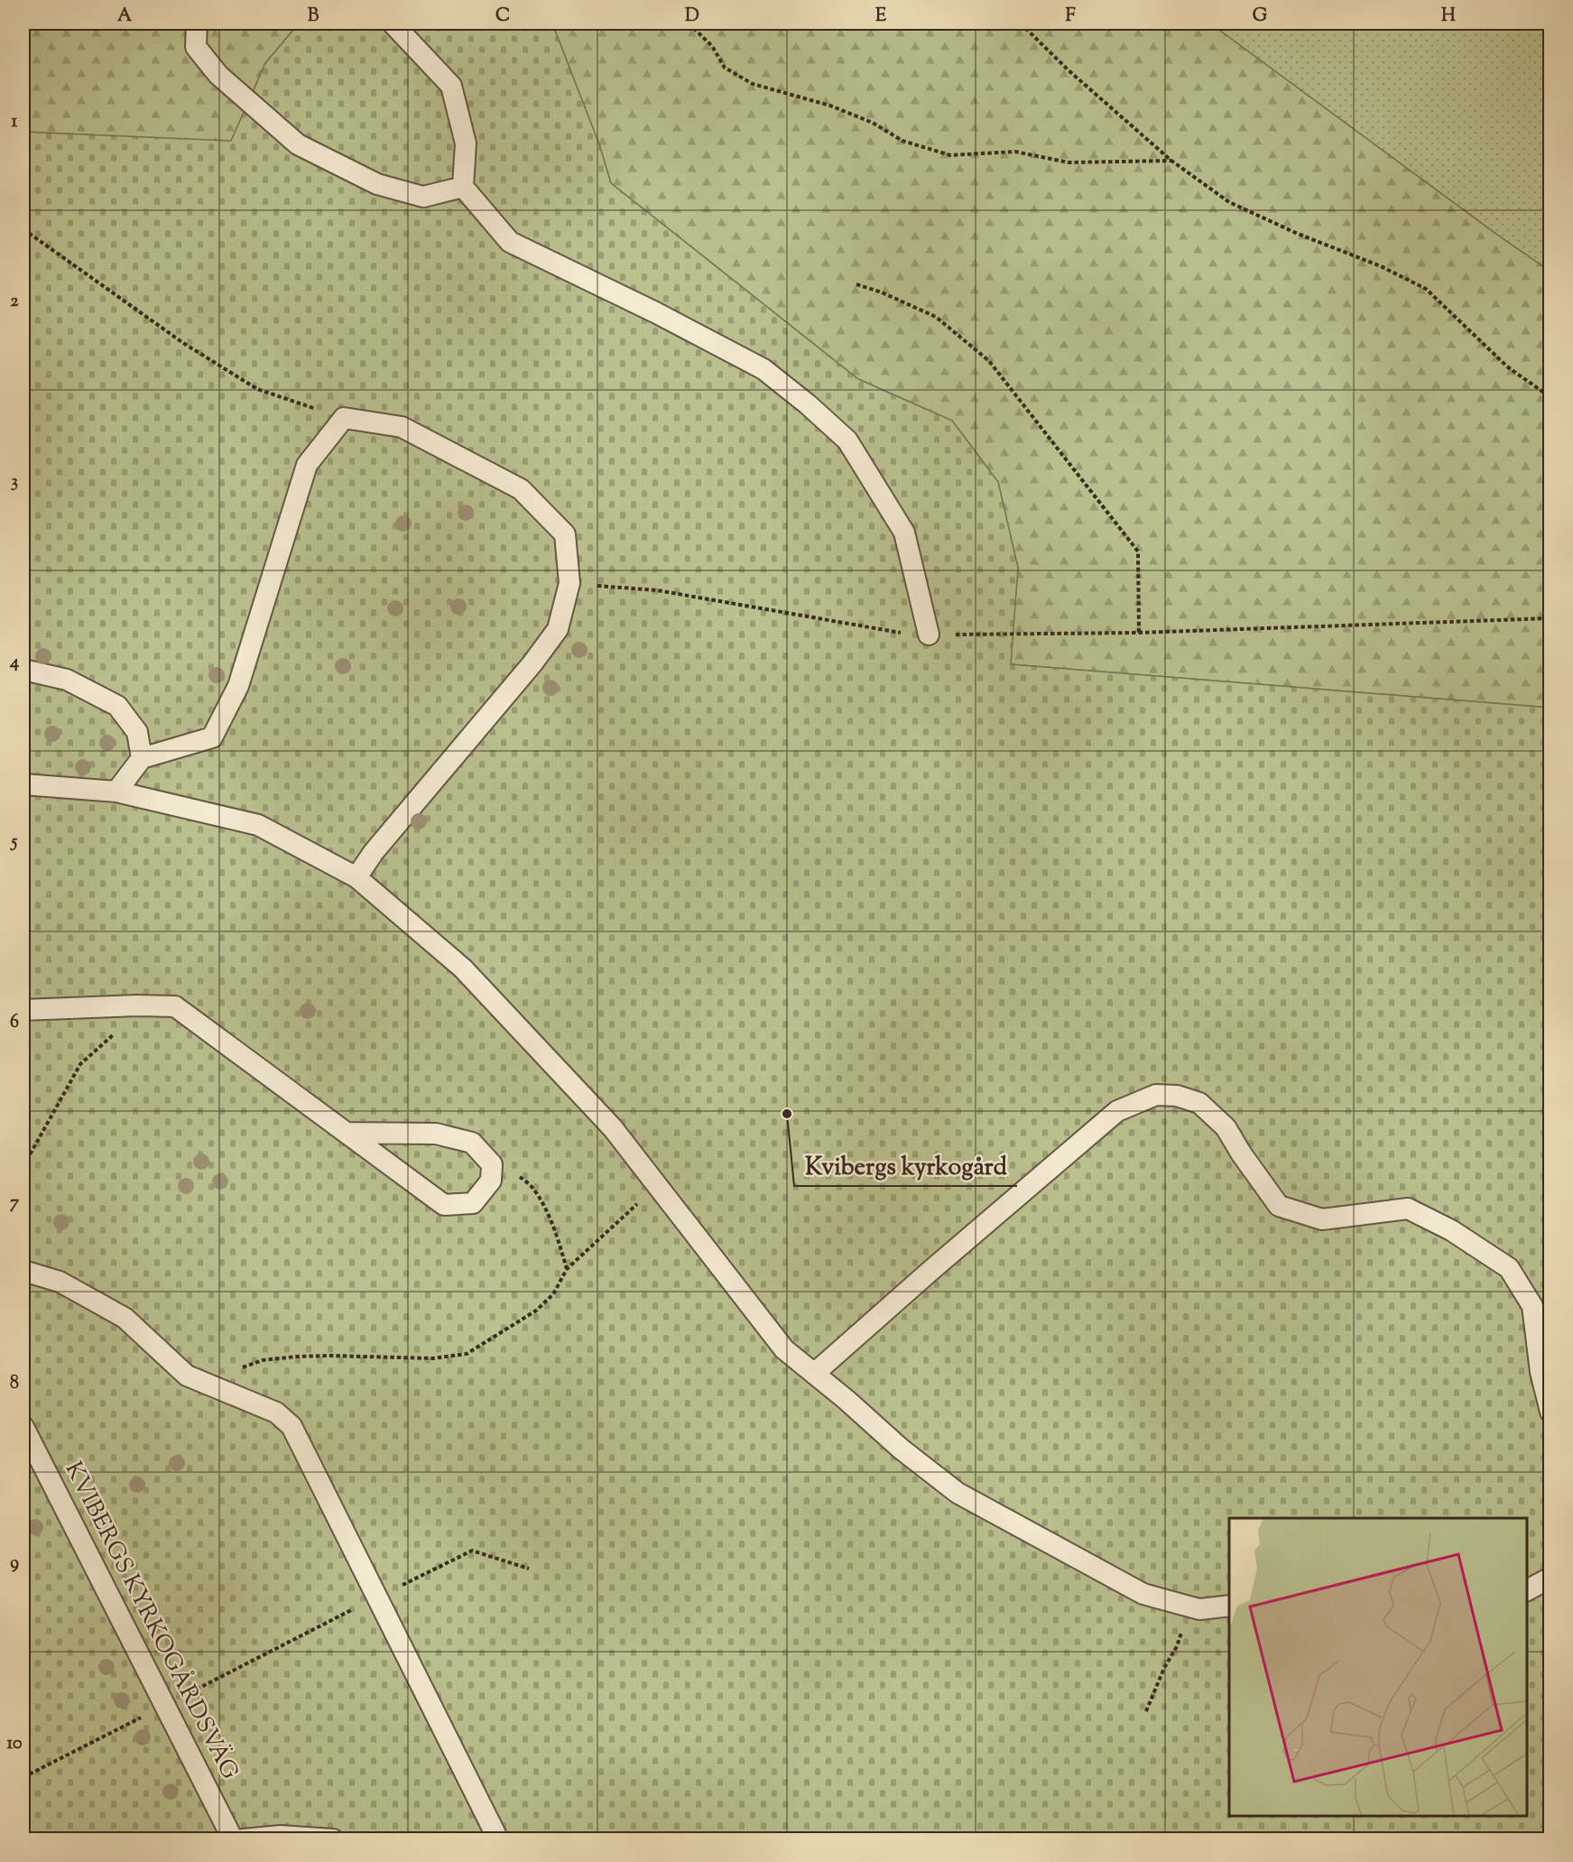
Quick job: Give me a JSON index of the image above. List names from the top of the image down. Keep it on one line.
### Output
{"streets":{"lane":["KVIBERGS KYRKOGÅRDSVÄG"]},"places":["Kvibergs kyrkogård"],"grid":{"columns":["A","B","C","D","E","F","G","H"],"rows":["1","2","3","4","5","6","7","8","9","10"]}}
